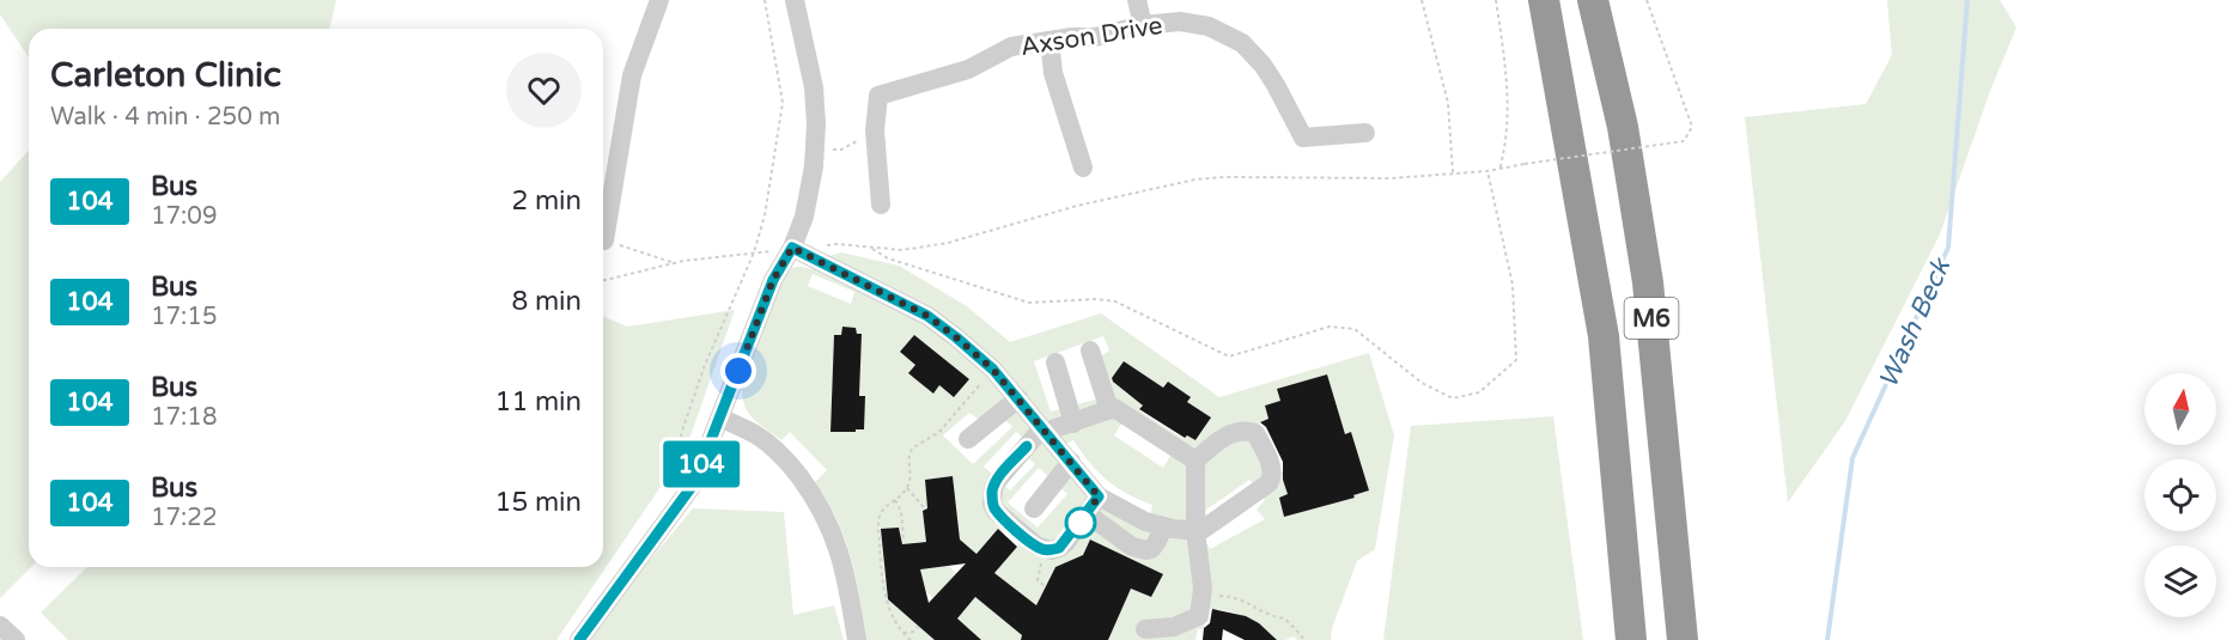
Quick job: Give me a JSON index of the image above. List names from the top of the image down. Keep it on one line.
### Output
{"streets":{"highway":["M6"],"street":["Axson Drive"]},"water":["Wash Beck"],"lines":["bus line 104"],"north":"top","page":{"on_map":"104","heading":["Carleton Clinic","Walk · 4 min · 250 m"],"list":[{"mark":"104","name":"Bus","note":"17:09","value":"2 min"},{"mark":"104","name":"Bus","note":"17:15","value":"8 min"},{"mark":"104","name":"Bus","note":"17:18","value":"11 min"},{"mark":"104","name":"Bus","note":"17:22","value":"15 min"}]}}
